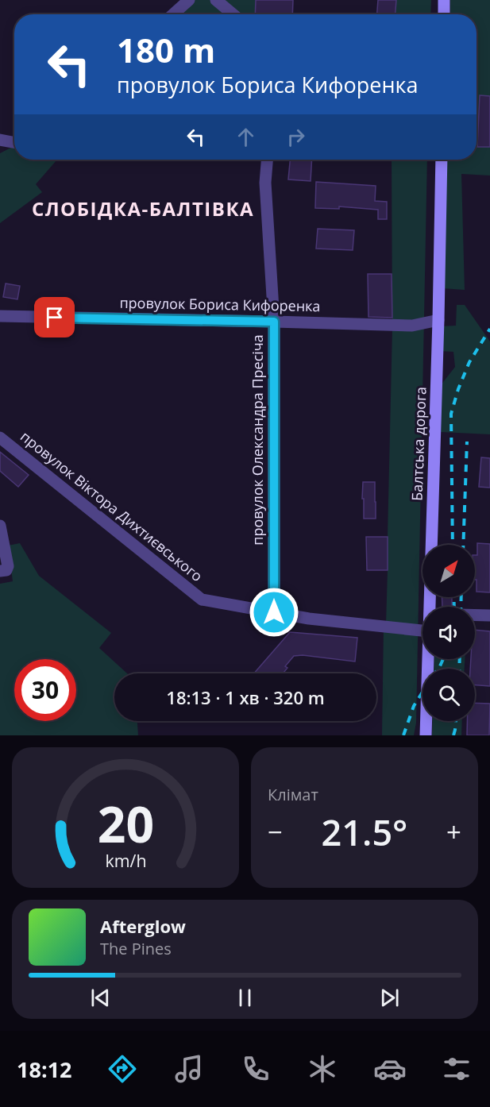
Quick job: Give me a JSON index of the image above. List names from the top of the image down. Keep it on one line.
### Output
{"streets":{"main road":["Балтська дорога"],"street":["провулок Бориса Кифоренка","провулок Олександра Пресіча","провулок Віктора Дихтиєвського"]},"crossings":[["провулок Бориса Кифоренка","провулок Олександра Пресіча"],["провулок Бориса Кифоренка","Балтська дорога"],["провулок Олександра Пресіча","провулок Віктора Дихтиєвського"]],"districts":["СЛОБІДКА-БАЛТІВКА"],"north":"top right","page":{"turn":["180 m","провулок Бориса Кифоренка"],"limit":"30","trip":"18:13 · 1 хв · 320 m","tile":"Клімат","heat":["−","21.5°","+"],"song":["Afterglow","The Pines"],"tabs":"18:12","gauge":["20","km/h"]}}
